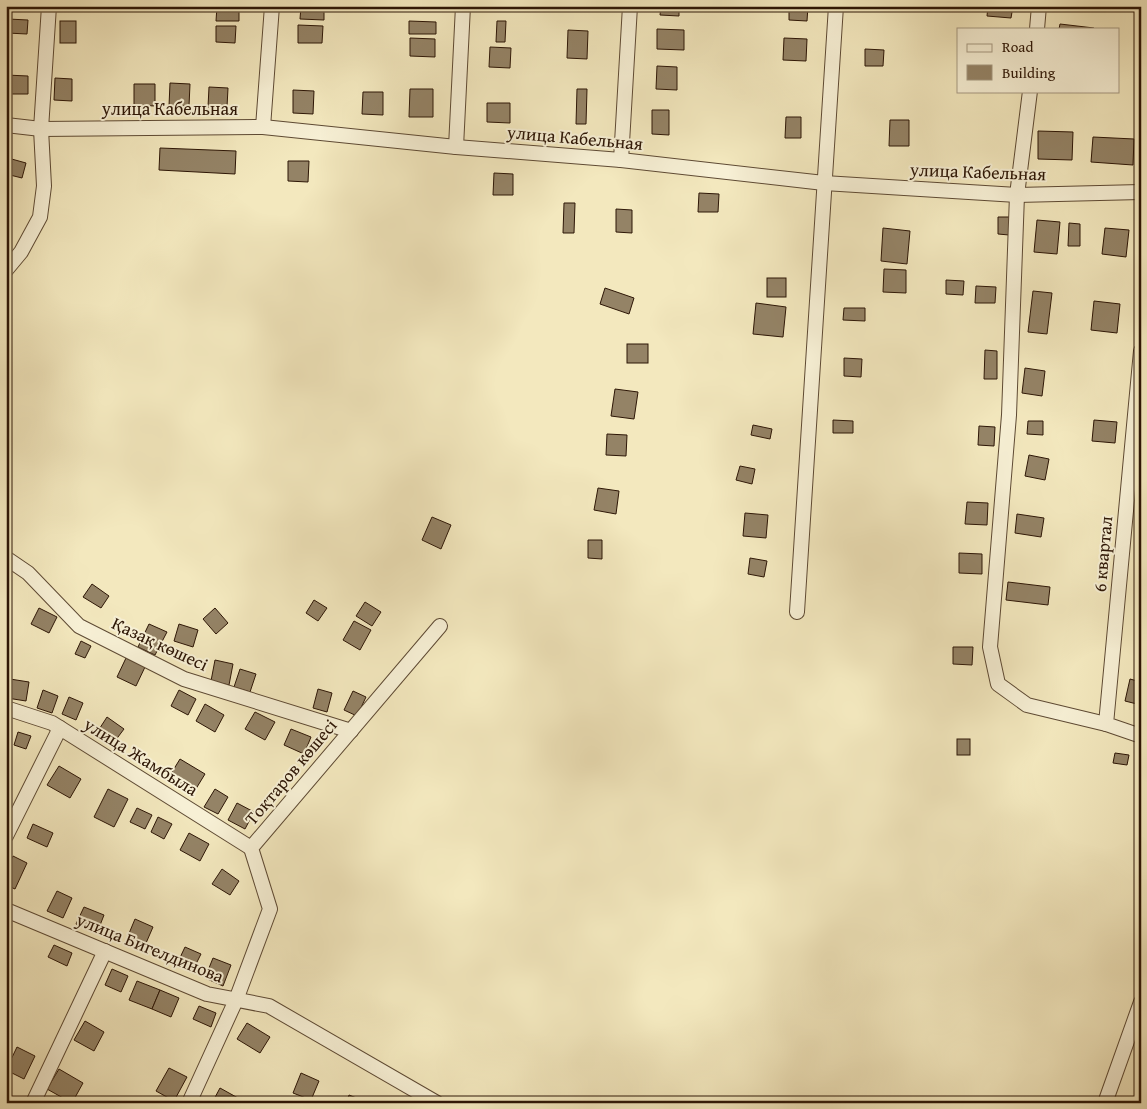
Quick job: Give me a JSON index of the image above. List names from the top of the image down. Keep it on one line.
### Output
{"streets":{"street":["улица Кабельная","6 квартал","Қазақ көшесі","улица Жамбыла","Тоқтаров көшесі","улица Бигелдинова"]},"crossings":[["Қазақ көшесі","Тоқтаров көшесі"],["улица Жамбыла","Тоқтаров көшесі"],["Тоқтаров көшесі","улица Бигелдинова"]],"legend":["Road","Building"]}
